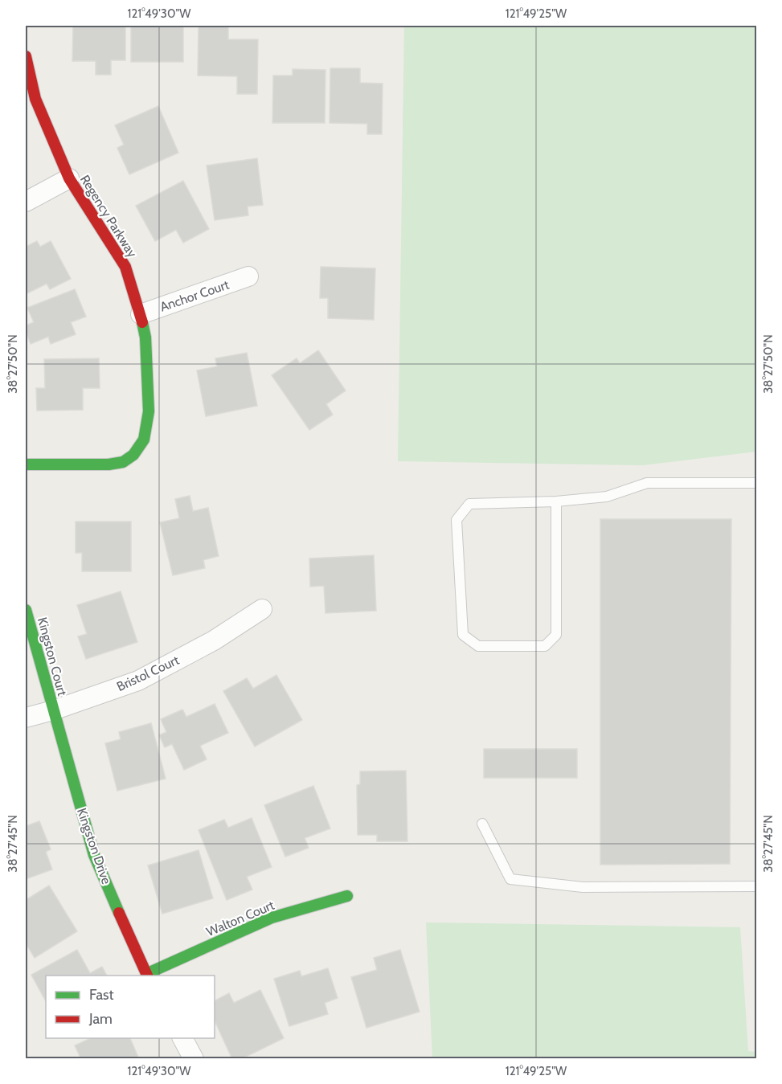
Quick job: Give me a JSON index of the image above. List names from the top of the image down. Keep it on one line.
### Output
{"streets":{"street":["Regency Parkway","Anchor Court","Kingston Court","Bristol Court","Kingston Drive","Walton Court"]},"crossings":[["Regency Parkway","Anchor Court"],["Kingston Court","Bristol Court"],["Kingston Court","Kingston Drive"],["Bristol Court","Kingston Drive"],["Kingston Drive","Walton Court"]],"legend":["Fast","Jam"],"coordinates":["121°49'30\"W","121°49'25\"W","38°27'50\"N","38°27'45\"N"]}
